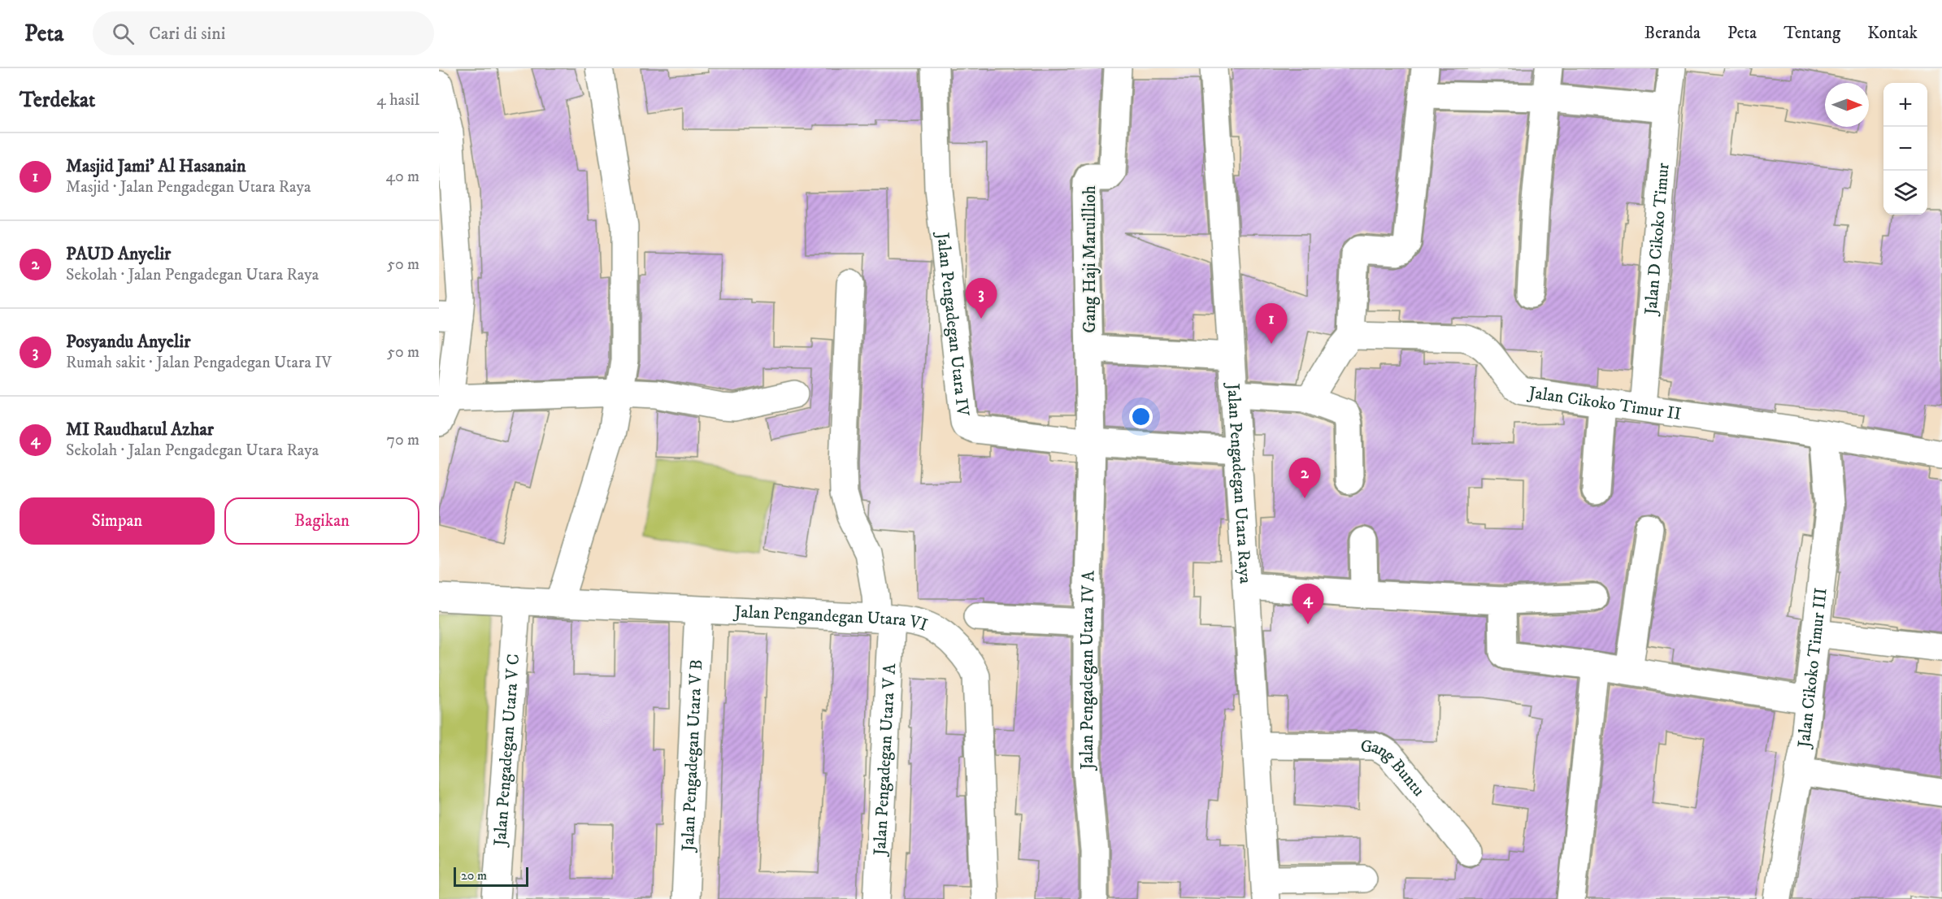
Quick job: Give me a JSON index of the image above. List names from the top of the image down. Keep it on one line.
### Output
{"streets":{"street":["Jalan D Cikoko Timur","Gang Haji Maruillioh","Jalan Pengadegan Utara IV","Jalan Cikoko Timur II","Jalan Pengadegan Utara Raya","Jalan Pengandegan Utara VI","Jalan Cikoko Timur III","Jalan Pengadegan Utara IV A","Jalan Pengadegan Utara V C","Jalan Pengadegan Utara V B","Jalan Pengadegan Utara V A","Gang Buntu"]},"crossings":[["Jalan D Cikoko Timur","Jalan Cikoko Timur II"],["Gang Haji Maruillioh","Jalan Pengadegan Utara IV"],["Gang Haji Maruillioh","Jalan Pengadegan Utara IV A"],["Jalan Pengadegan Utara IV","Jalan Pengadegan Utara Raya"],["Jalan Pengadegan Utara IV","Jalan Pengadegan Utara IV A"],["Jalan Cikoko Timur II","Jalan Cikoko Timur III"],["Jalan Pengadegan Utara Raya","Gang Buntu"],["Jalan Pengandegan Utara VI","Jalan Pengadegan Utara V C"],["Jalan Pengandegan Utara VI","Jalan Pengadegan Utara V B"],["Jalan Pengandegan Utara VI","Jalan Pengadegan Utara V A"]],"scale_bar":"20 m","north":"right","page":{"header":"Peta","search":"Cari di sini","nav":["Beranda","Peta","Tentang","Kontak"],"heading":["Terdekat","4 hasil"],"map_buttons":["+","−"],"list":[{"mark":"1","name":"Masjid Jami' Al Hasanain","note":"Masjid · Jalan Pengadegan Utara Raya","value":"40 m"},{"mark":"2","name":"PAUD Anyelir","note":"Sekolah · Jalan Pengadegan Utara Raya","value":"50 m"},{"mark":"3","name":"Posyandu Anyelir","note":"Rumah sakit · Jalan Pengadegan Utara IV","value":"50 m"},{"mark":"4","name":"MI Raudhatul Azhar","note":"Sekolah · Jalan Pengadegan Utara Raya","value":"70 m"}],"pins":["3","1","2","4"],"buttons":["Simpan","Bagikan"],"scale":"20 m"}}
